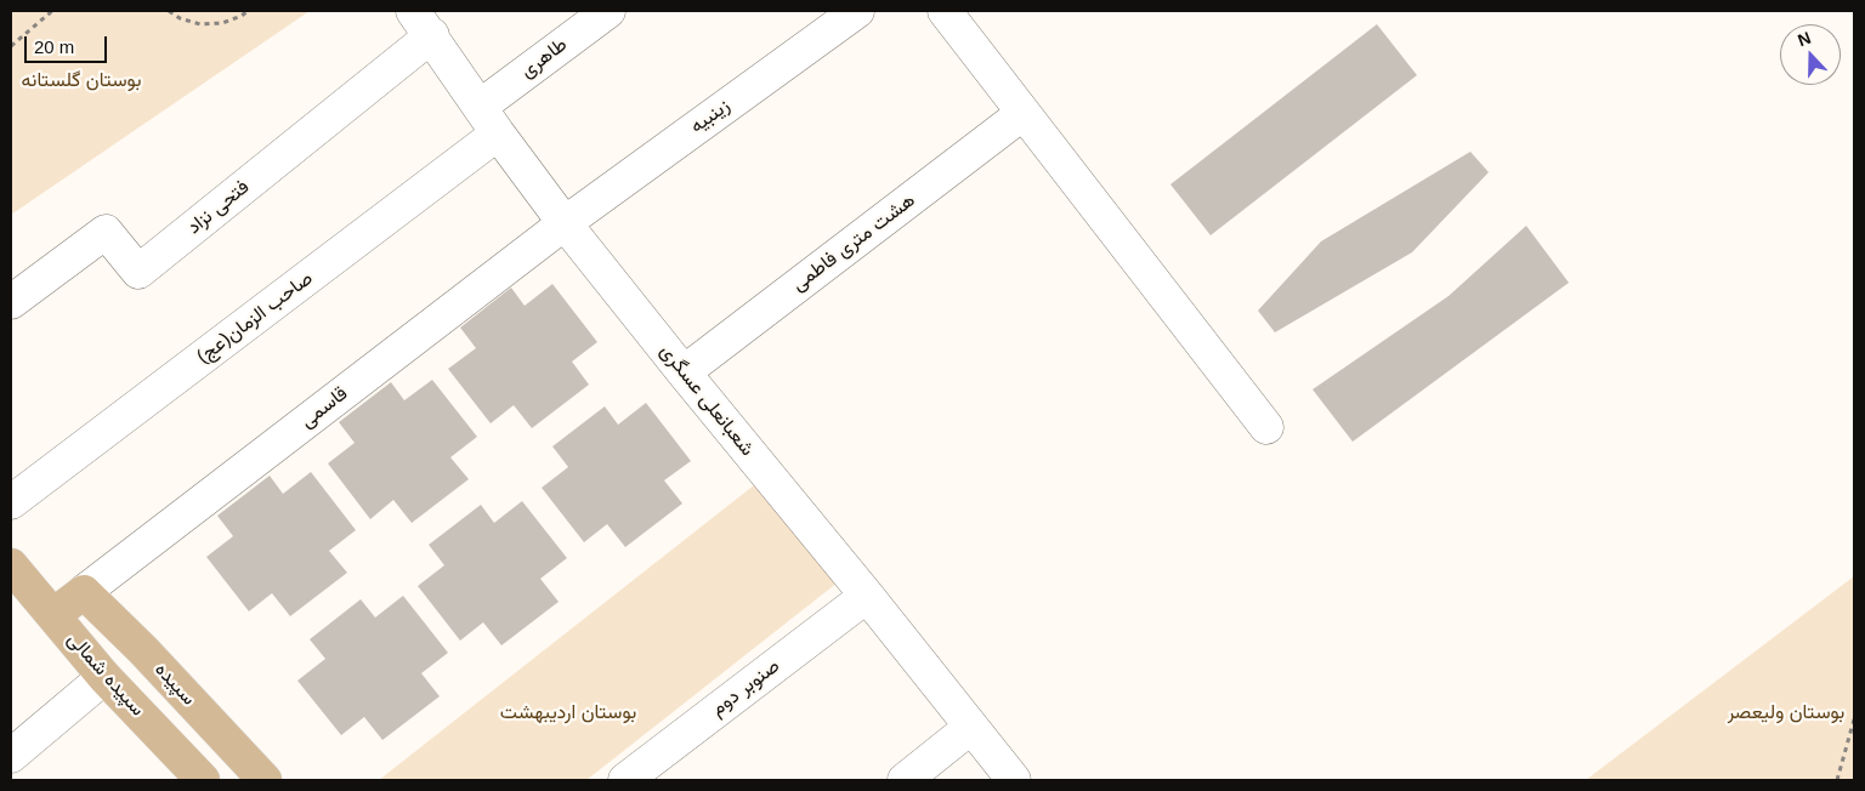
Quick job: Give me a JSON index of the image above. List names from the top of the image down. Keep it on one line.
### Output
{"streets":{"main road":["سپیده شمالی","سپیده"],"street":["طاهری","زینبیه","فتحی نزاد","هشت متری فاطمی","صاحب الزمان(عج)","شعبانعلی عسگری","قاسمی","صنوبر دوم"]},"crossings":[["طاهری","شعبانعلی عسگری"],["زینبیه","شعبانعلی عسگری"],["زینبیه","قاسمی"],["فتحی نزاد","شعبانعلی عسگری"],["هشت متری فاطمی","شعبانعلی عسگری"],["صاحب الزمان(عج)","شعبانعلی عسگری"],["شعبانعلی عسگری","قاسمی"],["شعبانعلی عسگری","صنوبر دوم"],["قاسمی","سپیده"]],"parks":["بوستان گلستانه","بوستان اردیبهشت","بوستان ولیعصر"],"scale_bar":"20 m","north":"top"}
